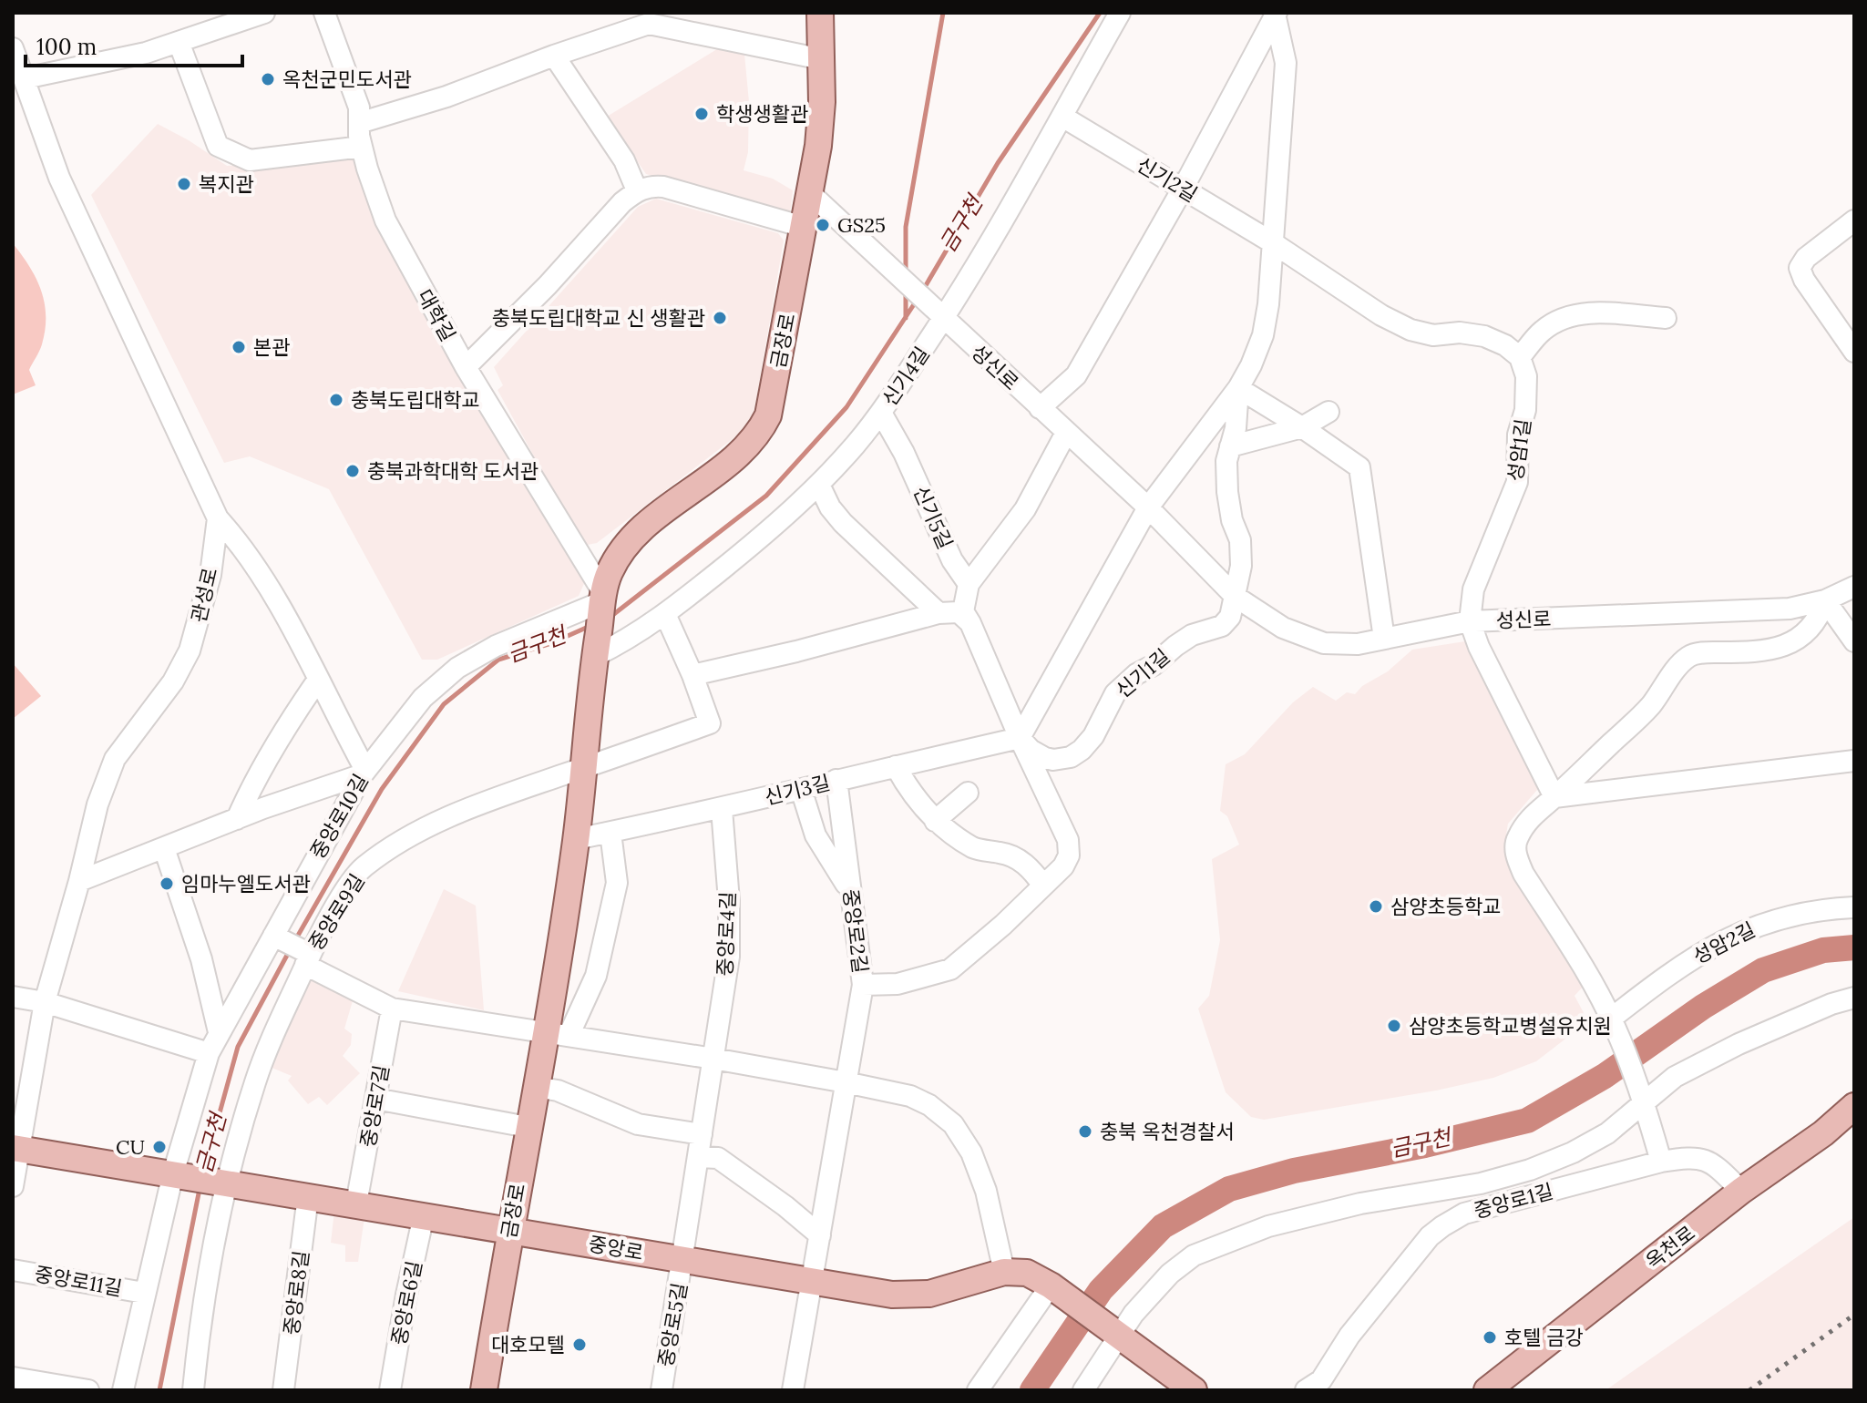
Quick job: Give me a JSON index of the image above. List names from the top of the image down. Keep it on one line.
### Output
{"streets":{"main road":["금장로","옥천로","중앙로"],"street":["신기2길","대학길","성신로","신기4길","성암1길","신기5길","관성로","신기1길","신기3길","중앙로10길","중앙로9길","중앙로2길","중앙로4길","성암2길","중앙로7길","중앙로1길","중앙로11길","중앙로8길","중앙로6길","중앙로5길"]},"crossings":[["신기2길","신기4길"],["대학길","금장로"],["대학길","중앙로10길"],["금장로","성신로"],["금장로","신기4길"],["금장로","신기3길"],["금장로","중앙로10길"],["금장로","중앙로9길"],["금장로","중앙로"],["성신로","신기4길"],["성신로","성암1길"],["성신로","신기1길"],["신기4길","신기5길"],["신기1길","신기3길"],["신기3길","중앙로2길"],["신기3길","중앙로4길"],["중앙로10길","중앙로"],["중앙로10길","중앙로11길"],["중앙로9길","중앙로"],["중앙로2길","중앙로"],["중앙로4길","중앙로"],["중앙로4길","중앙로5길"],["중앙로7길","중앙로"],["중앙로1길","옥천로"],["중앙로","중앙로11길"],["중앙로","중앙로8길"],["중앙로","중앙로6길"],["중앙로","중앙로5길"]],"water":["금구천"],"places":["옥천군민도서관","학생생활관","복지관","GS25","충북도립대학교 신 생활관","본관","충북도립대학교","충북과학대학 도서관","임마누엘도서관","삼양초등학교","삼양초등학교병설유치원","충북 옥천경찰서","CU","호텔 금강","대호모텔"],"scale_bar":"100 m"}
